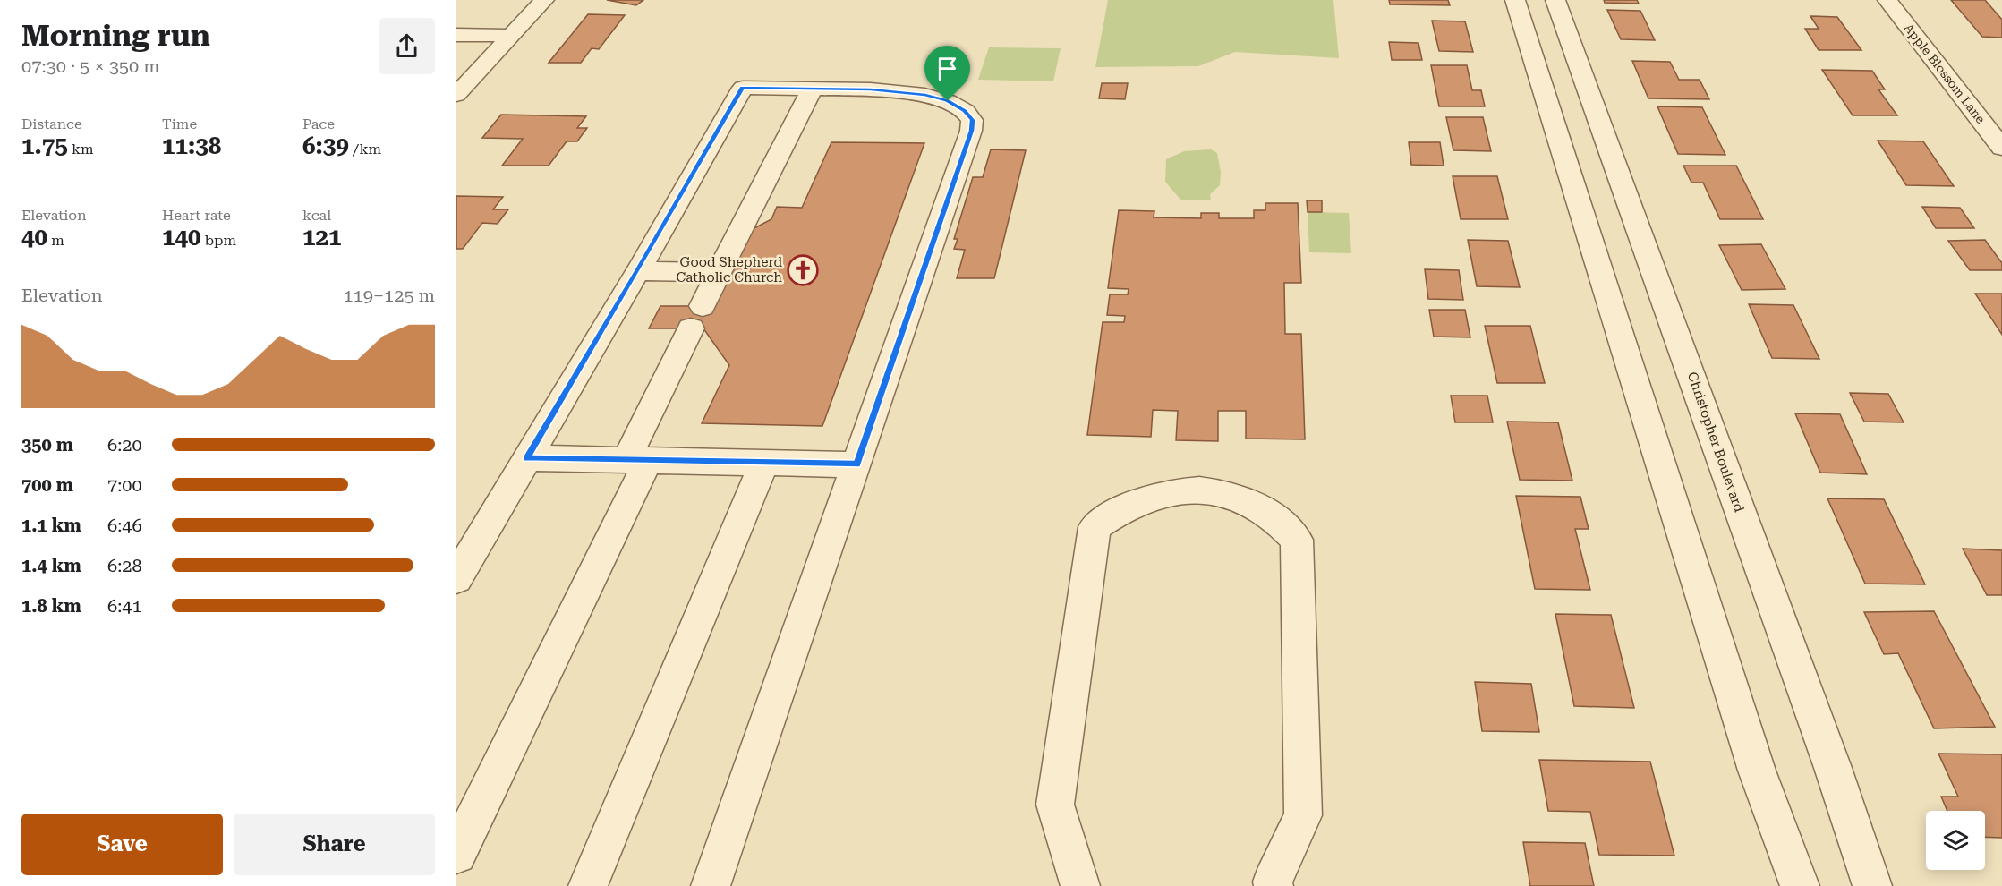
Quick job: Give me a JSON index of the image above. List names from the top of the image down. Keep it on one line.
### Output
{"streets":{"street":["Apple Blossom Lane","Christopher Boulevard"]},"places":{"church":["Good Shepherd Catholic Church"]},"page":{"heading":["Morning run","07:30 · 5 × 350 m"],"stats":[["Distance","1.75 km"],["Time","11:38"],["Pace","6:39 /km"],["Elevation","40 m"],["Heart rate","140 bpm"],["kcal","121"]],"chart":["Elevation","119–125 m"],"list":[{"name":"350 m","note":"6:20"},{"name":"700 m","note":"7:00"},{"name":"1.1 km","note":"6:46"},{"name":"1.4 km","note":"6:28"},{"name":"1.8 km","note":"6:41"}],"buttons":["Save","Share"]}}
